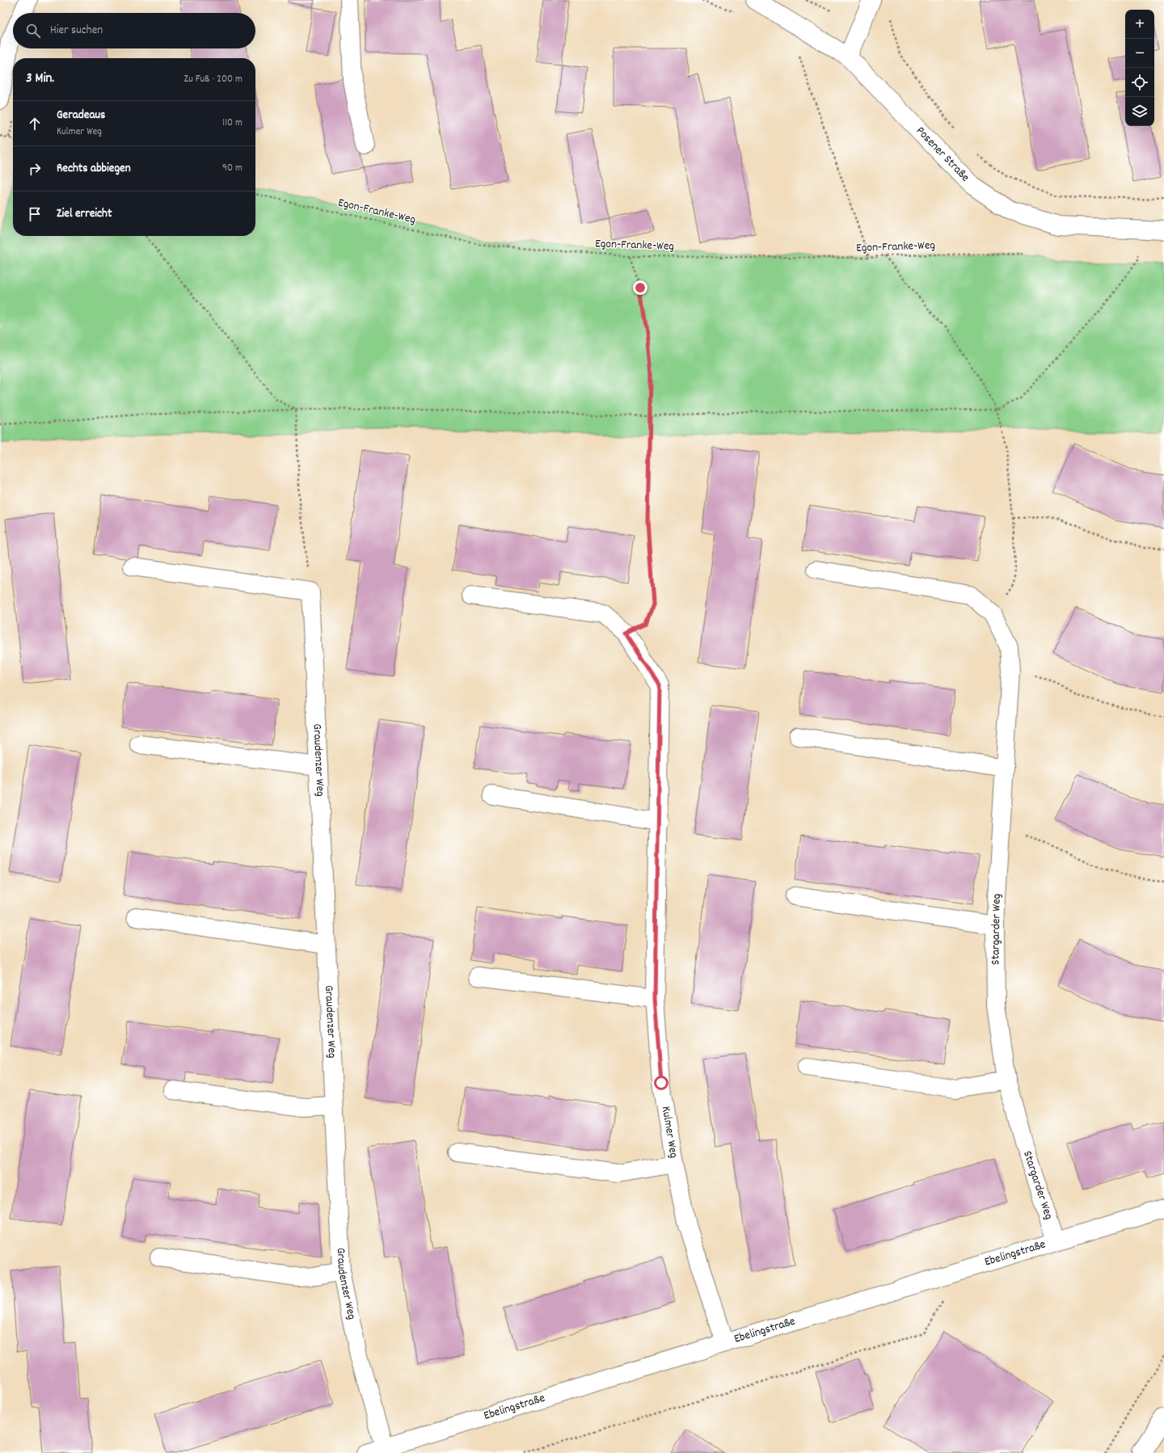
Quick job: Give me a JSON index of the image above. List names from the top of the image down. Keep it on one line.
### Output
{"streets":{"street":["Posener Straße","Graudenzer Weg","Stargarder Weg","Kulmer Weg","Ebelingstraße"],"path":["Egon-Franke-Weg"]},"crossings":[["Graudenzer Weg","Ebelingstraße"],["Stargarder Weg","Ebelingstraße"],["Kulmer Weg","Ebelingstraße"]],"page":{"map_buttons":["+","−"],"search":"Hier suchen","heading":["3 Min.","Zu Fuß · 200 m"],"list":[["Geradeaus","Kulmer Weg","110 m"],["Rechts abbiegen","90 m"],"Ziel erreicht"]}}
